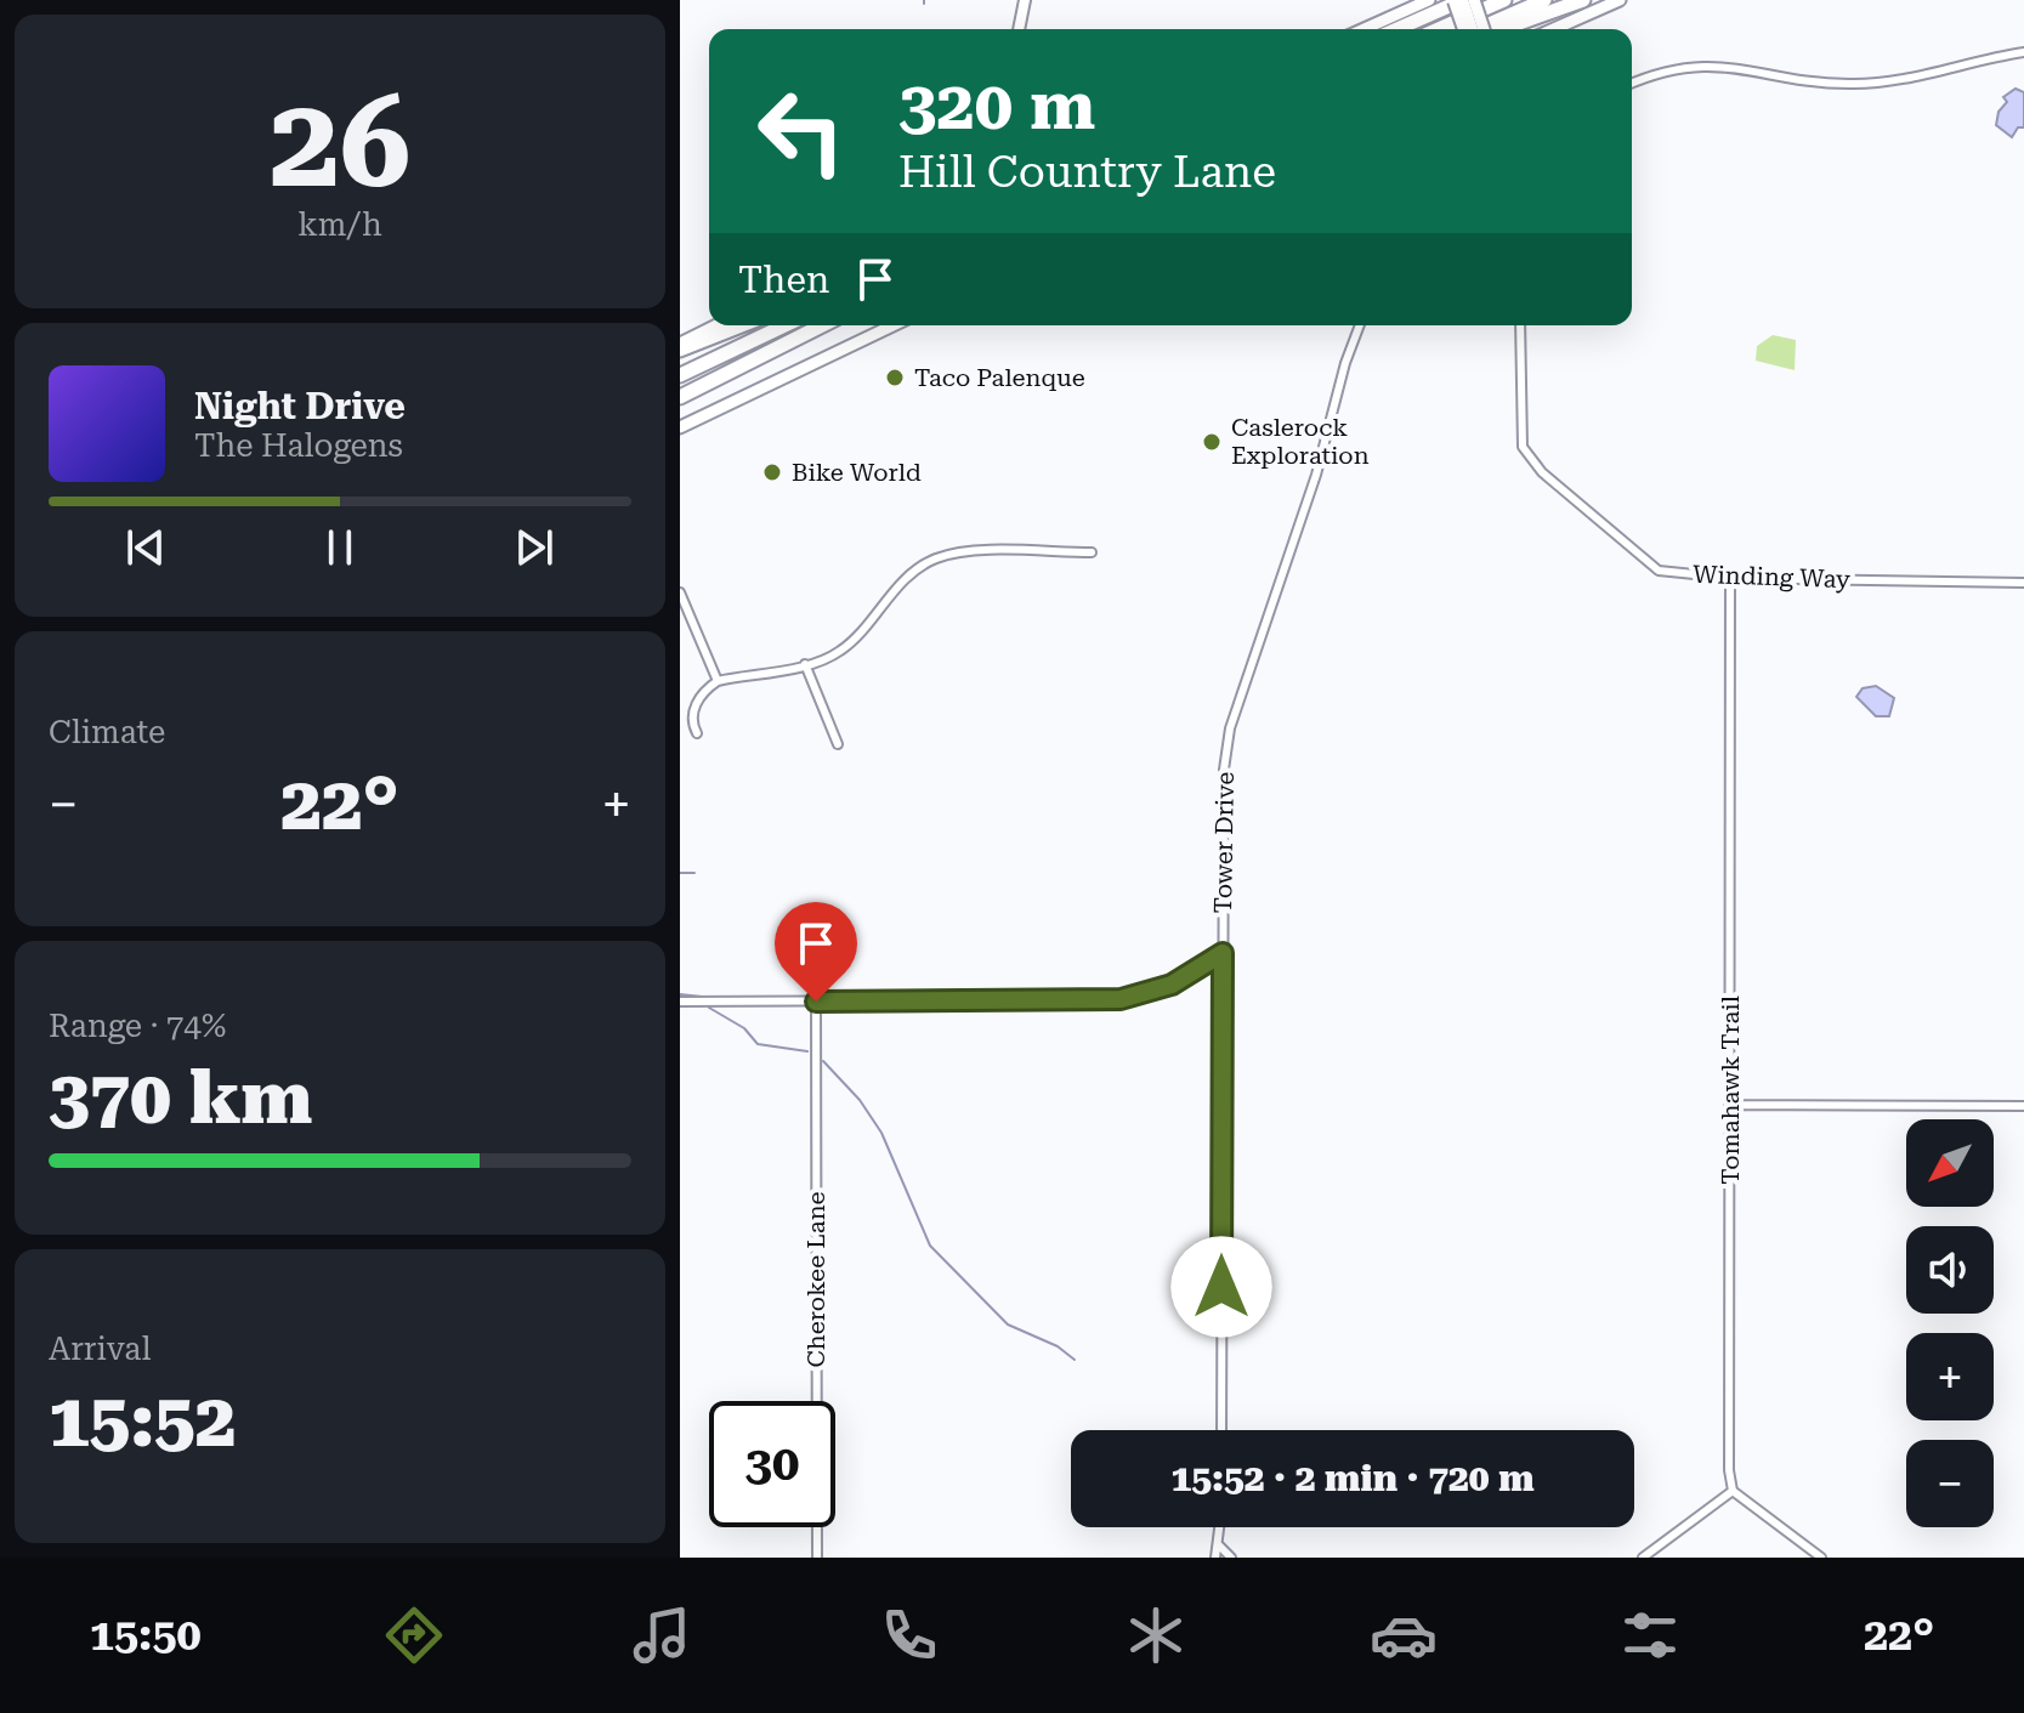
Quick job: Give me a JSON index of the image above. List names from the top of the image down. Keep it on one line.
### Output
{"streets":{"street":["Winding Way","Tower Drive","Tomahawk Trail","Cherokee Lane"]},"crossings":[["Winding Way","Tomahawk Trail"]],"places":["Taco Palenque","Caslerock Exploration","Bike World"],"north":"bottom left","page":{"tile":[["26","km/h"],"Climate",["Range · 74%","370 km"],["Arrival","15:52"]],"turn":["320 m","Hill Country Lane"],"then":"Then","song":["Night Drive","The Halogens"],"heat":["−","22°","+"],"map_buttons":["+","−"],"limit":"30","trip":"15:52 · 2 min · 720 m","tabs":["15:50","22°"]}}
